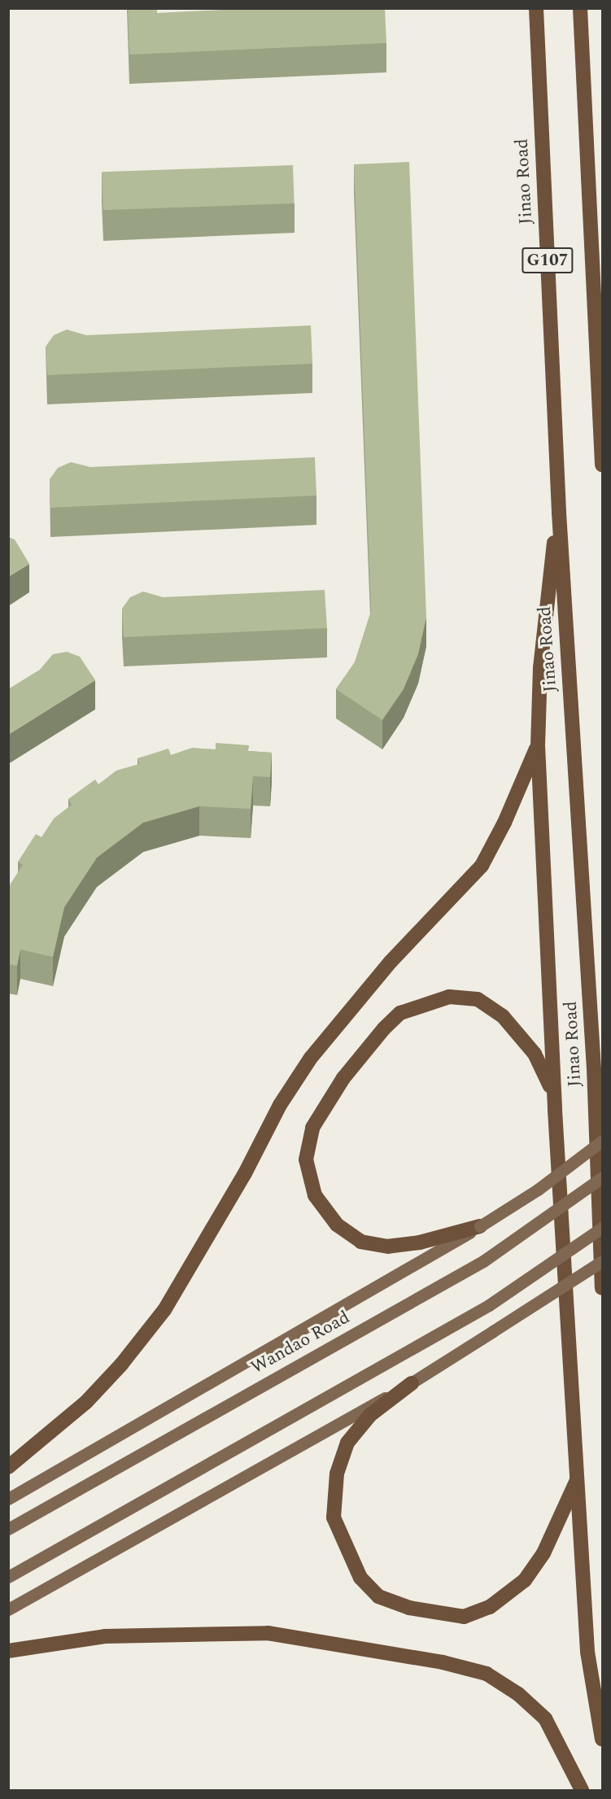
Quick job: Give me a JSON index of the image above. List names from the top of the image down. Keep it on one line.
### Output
{"streets":{"highway":["Jinao Road","G107"],"main road":["Wandao Road"]}}
